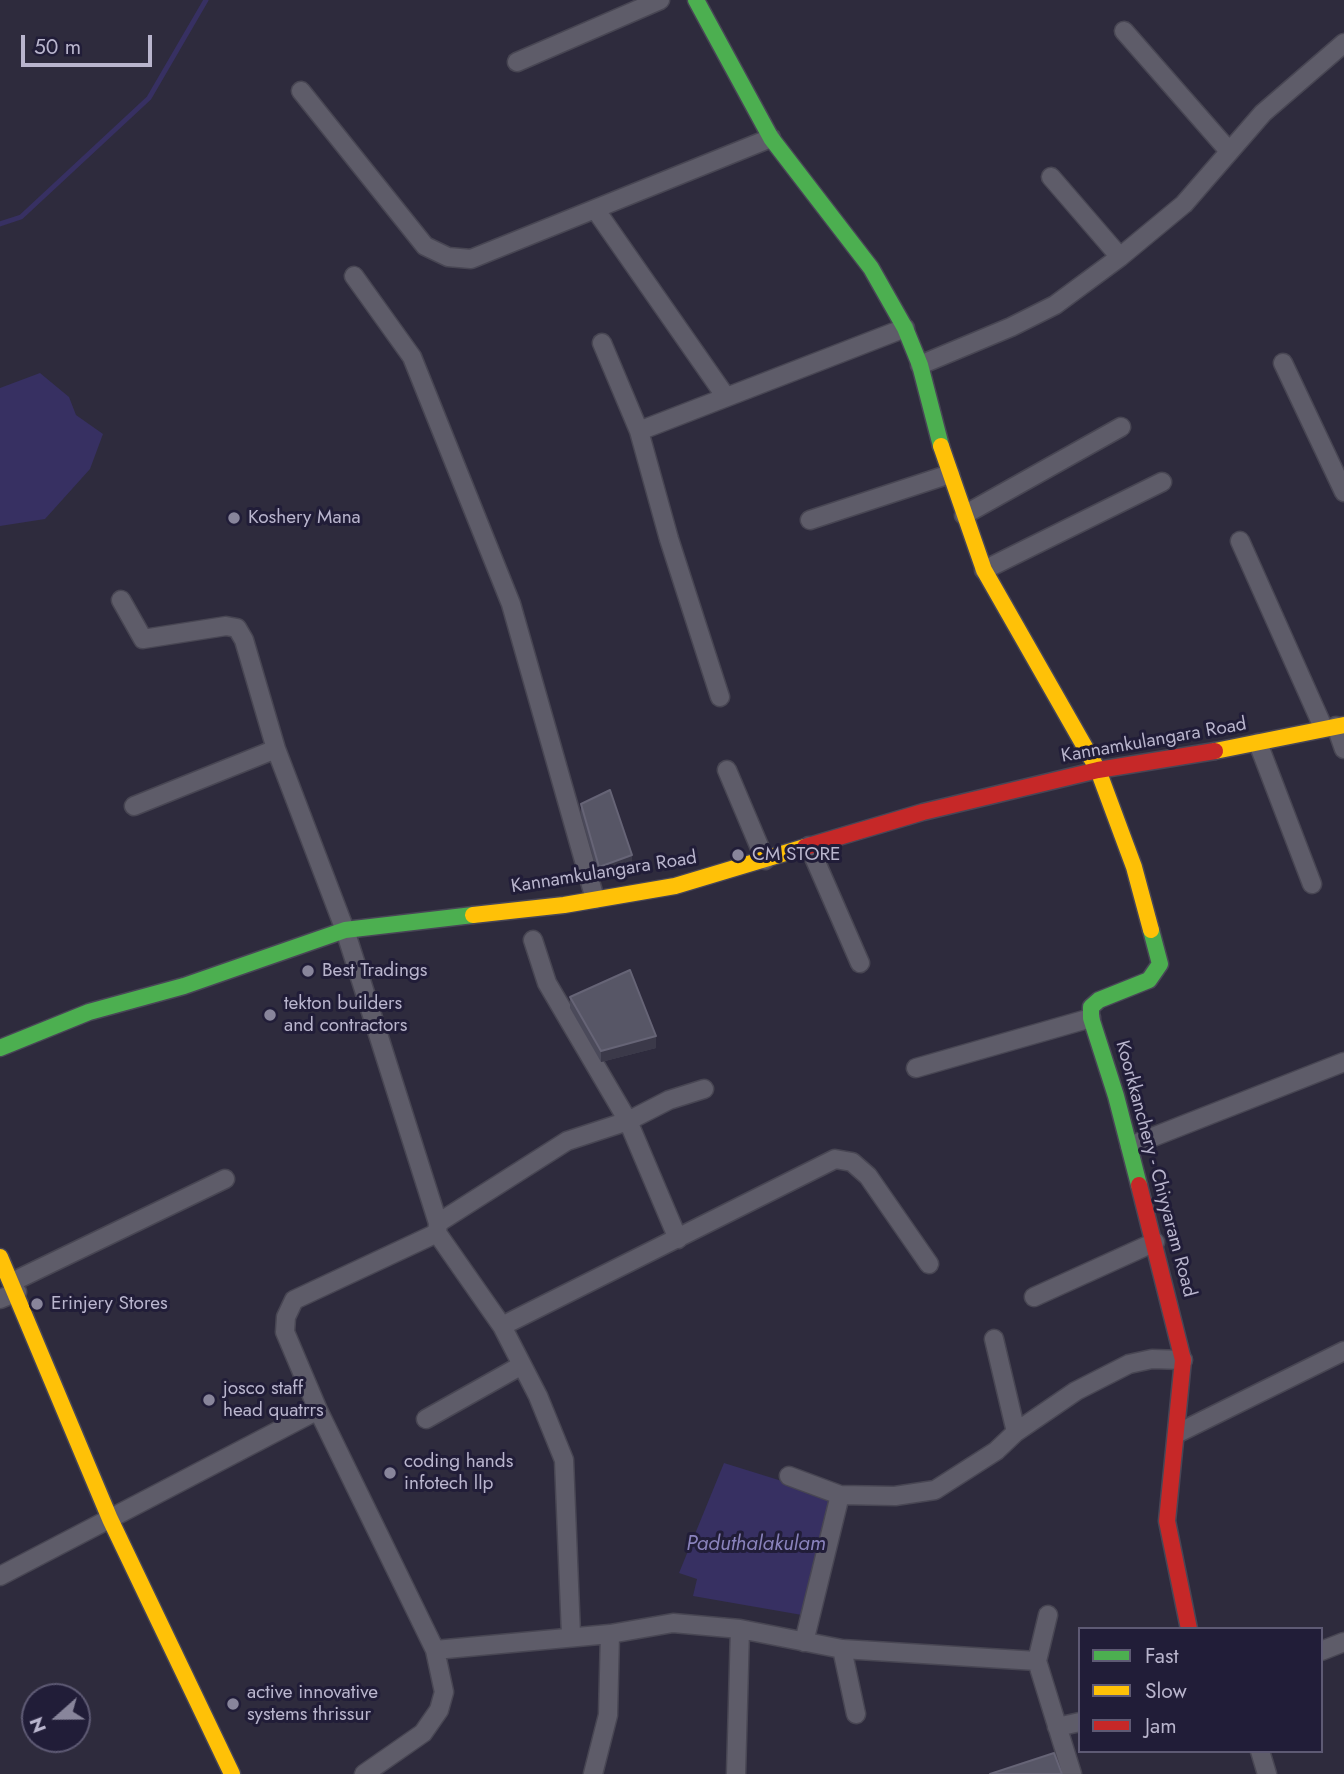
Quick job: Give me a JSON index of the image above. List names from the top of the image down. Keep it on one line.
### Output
{"streets":{"street":["Kannamkulangara Road","Koorkkanchery - Chiyyaram Road"]},"water":["Paduthalakulam"],"places":["Koshery Mana","CM STORE","Best Tradings","tekton builders and contractors","Erinjery Stores","josco staff head quatrrs","coding hands infotech llp","active innovative systems thrissur"],"legend":["Fast","Slow","Jam"],"scale_bar":"50 m","north":"left"}
